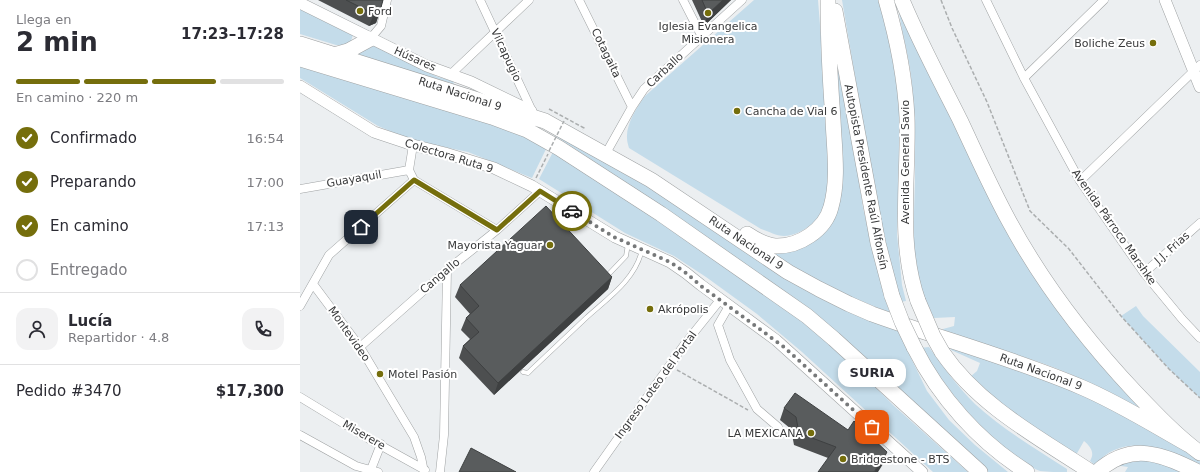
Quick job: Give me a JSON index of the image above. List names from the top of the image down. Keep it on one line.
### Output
{"streets":{"highway":["Ruta Nacional 9","Avenida General Savio","Autopista Presidente Raúl Alfonsín"],"street":["Cotagaita","Vilcapugio","Húsares","Carballo","Colectora Ruta 9","Guayaquil","Avenida Párroco Marshke","J.J. Frias","Cangallo","Montevideo","Ingreso Loteo del Portal","Miserere"]},"crossings":[["Cotagaita","Carballo"],["Vilcapugio","Húsares"],["Húsares","Ruta Nacional 9"],["Carballo","Ruta Nacional 9"],["Colectora Ruta 9","Cangallo"],["Colectora Ruta 9","Ingreso Loteo del Portal"],["Avenida Párroco Marshke","J.J. Frias"],["Cangallo","Montevideo"],["Montevideo","Miserere"]],"places":["Ford","Iglesia Evangelica Misionera","Boliche Zeus","Cancha de Vial 6","Mayorista Yaguar","Akrópolis","Motel Pasión","SURIA","LA MEXICANA","Bridgestone - BTS"],"page":{"heading":["2 min","Llega en","17:23–17:28"],"panel":["Lucía","Repartidor · 4.8","Pedido #3470","$17,300"],"bar":"En camino · 220 m","list":[["Confirmado","16:54"],["Preparando","17:00"],["En camino","17:13"],"Entregado"],"bubble":"SURIA"}}
